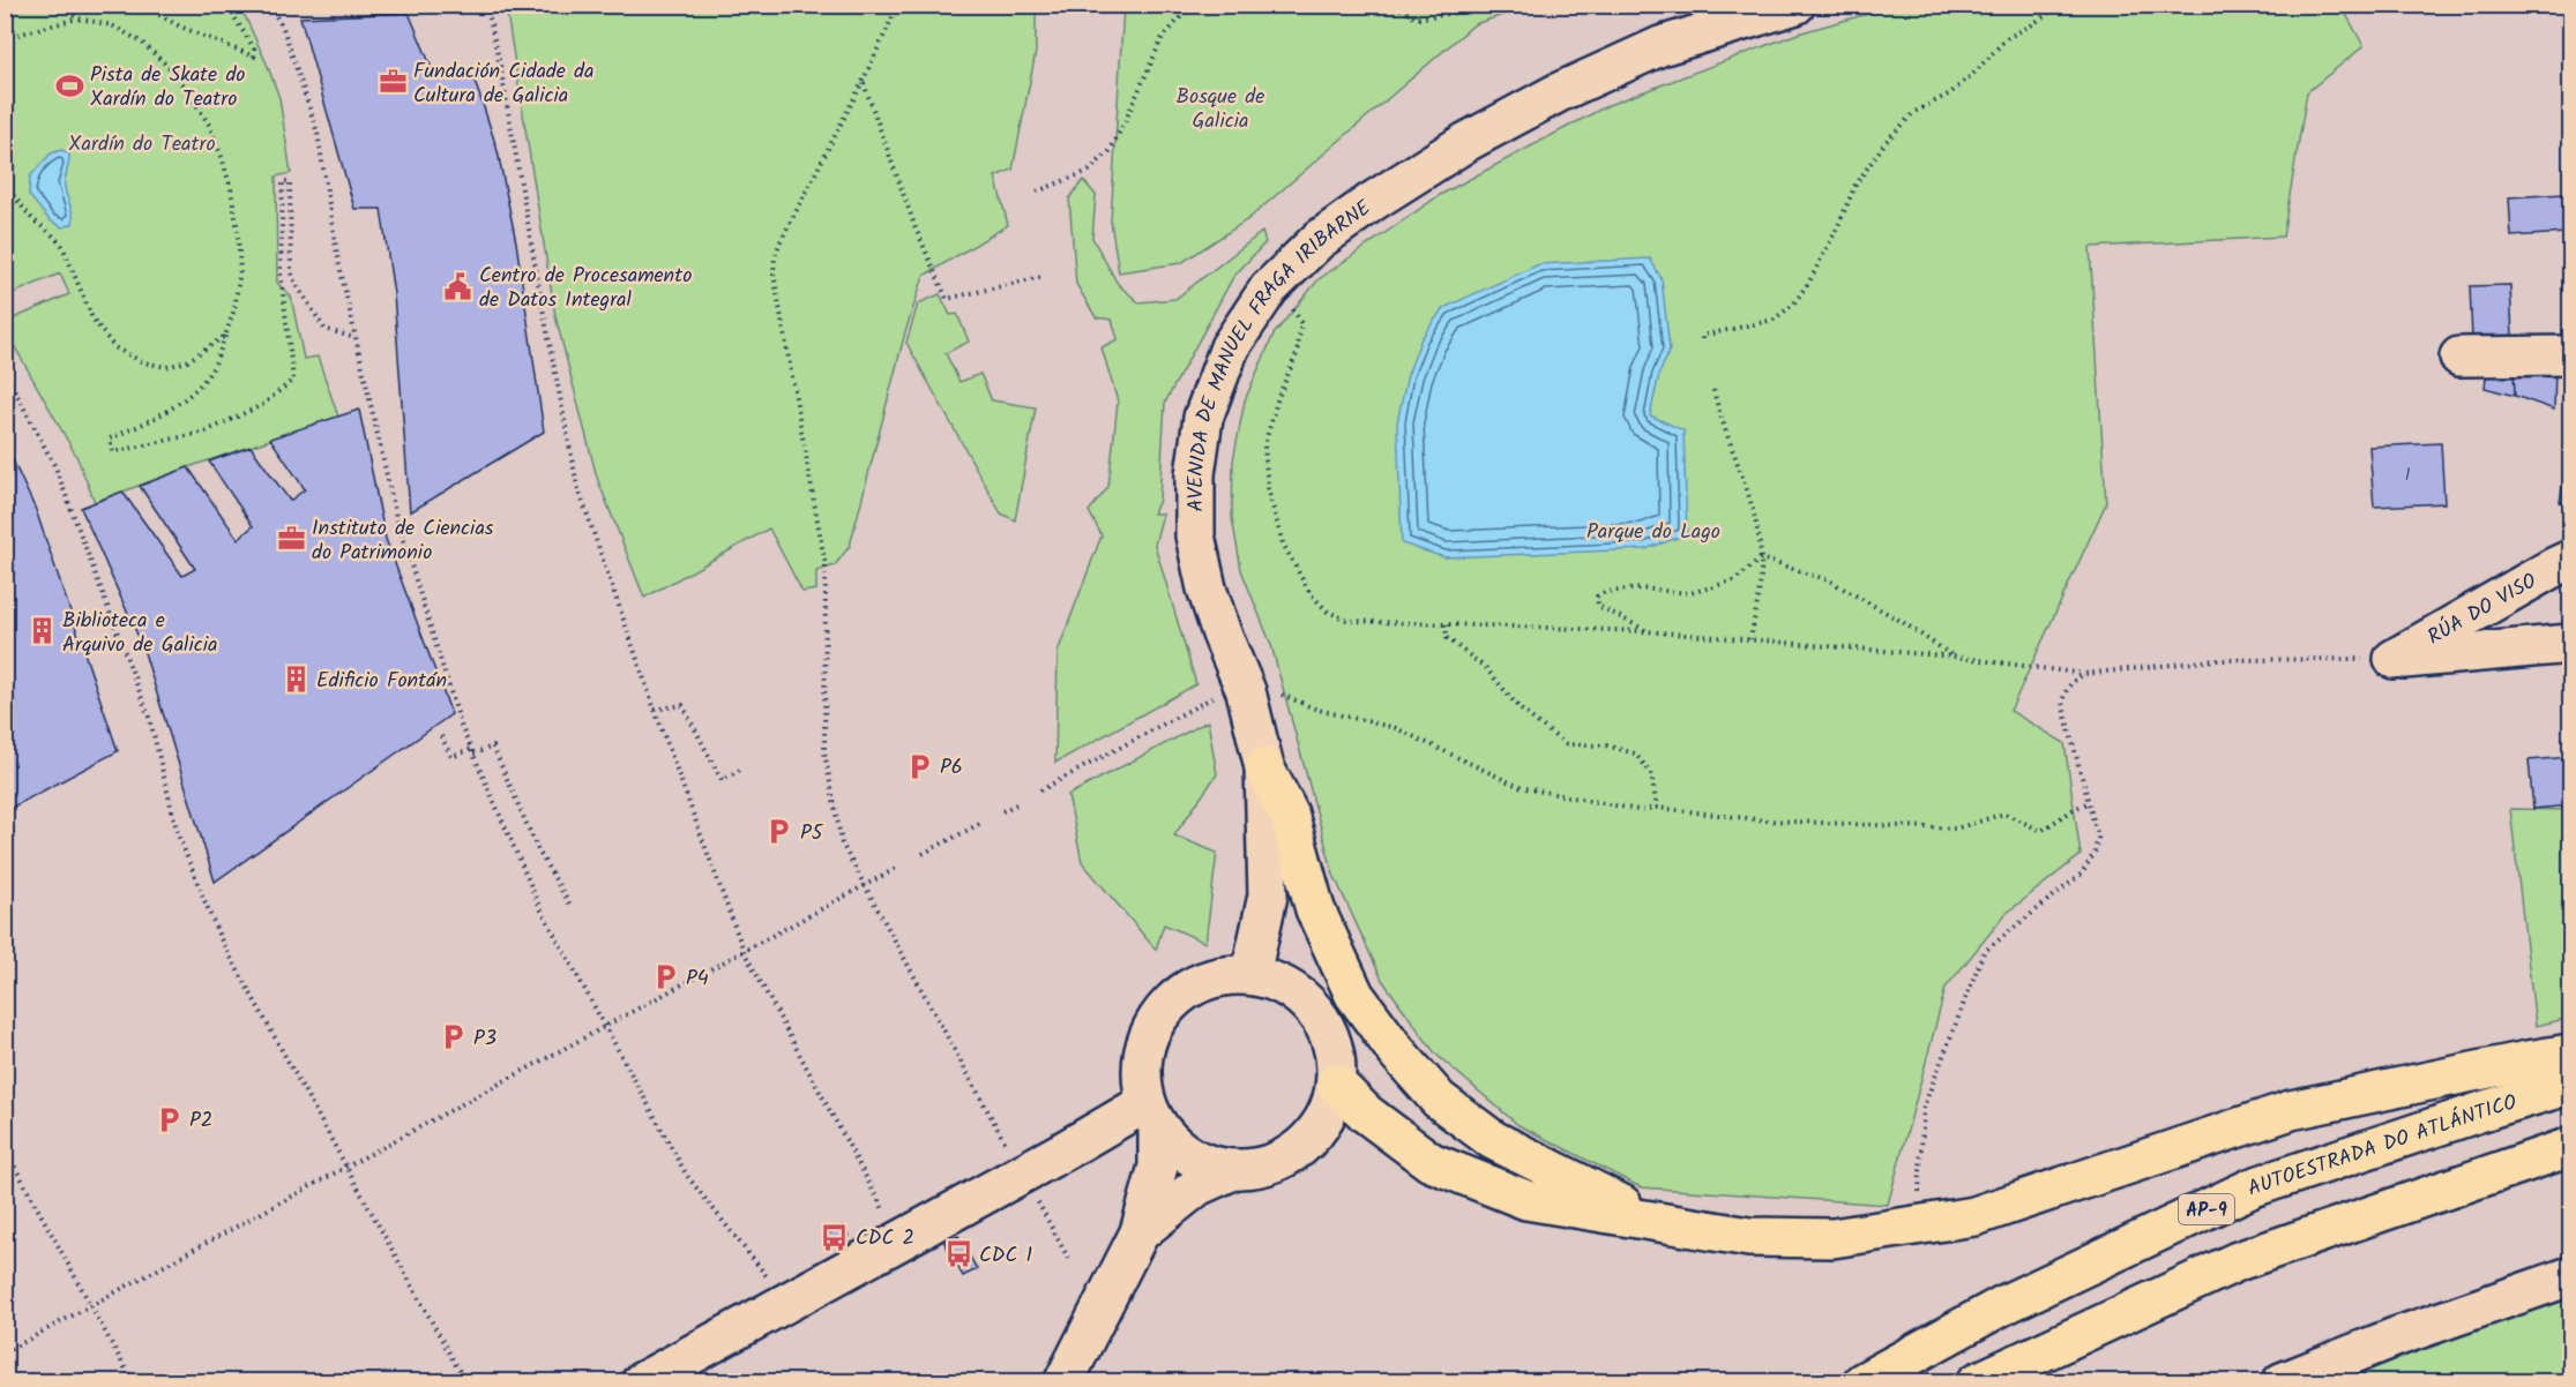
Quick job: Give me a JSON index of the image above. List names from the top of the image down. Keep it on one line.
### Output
{"streets":{"highway":["AUTOESTRADA DO ATLÁNTICO","AP-9"],"street":["AVENIDA DE MANUEL FRAGA IRIBARNE","RÚA DO VISO"]},"parks":["Bosque de Galicia","Xardín do Teatro","Parque do Lago"],"places":{"office":["Fundación Cidade da Cultura de Galicia","Instituto de Ciencias do Patrimonio"],"sports":["Pista de Skate do Xardín do Teatro"],"public building":["Centro de Procesamento de Datos Integral"],"building":["Biblioteca e Arquivo de Galicia","Edificio Fontán"],"parking":["P6","P5","P4","P3","P2"],"bus stop":["CDC 2","CDC 1"]},"house_numbers":["1"]}
